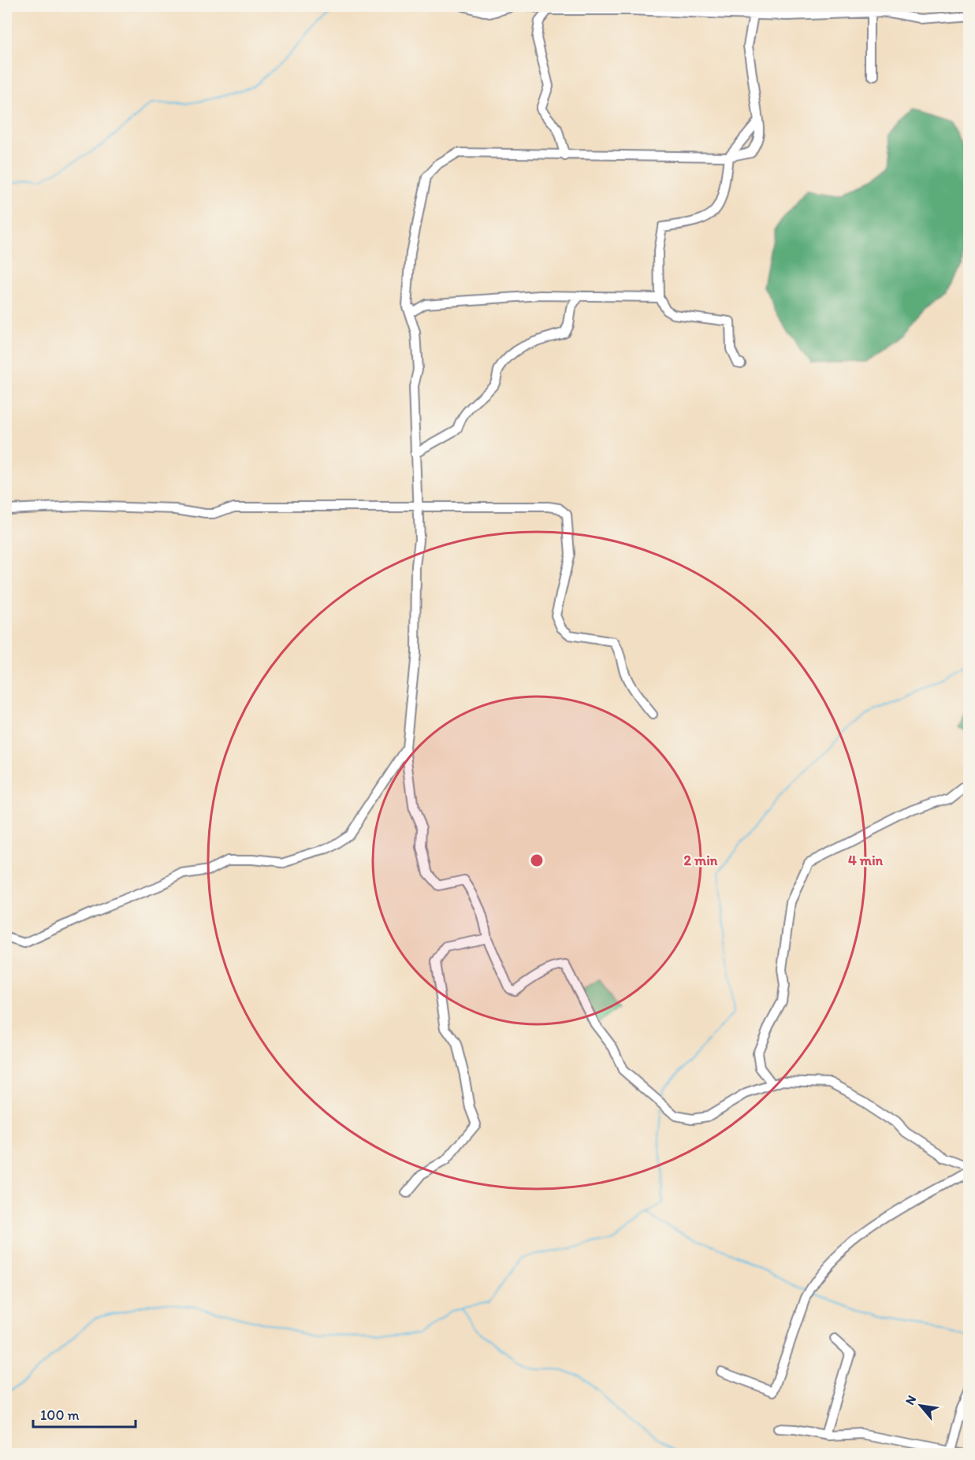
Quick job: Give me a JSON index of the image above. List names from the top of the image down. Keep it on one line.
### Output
{"scale_bar":"100 m","north":"top left","rings":["2 min","4 min"]}
